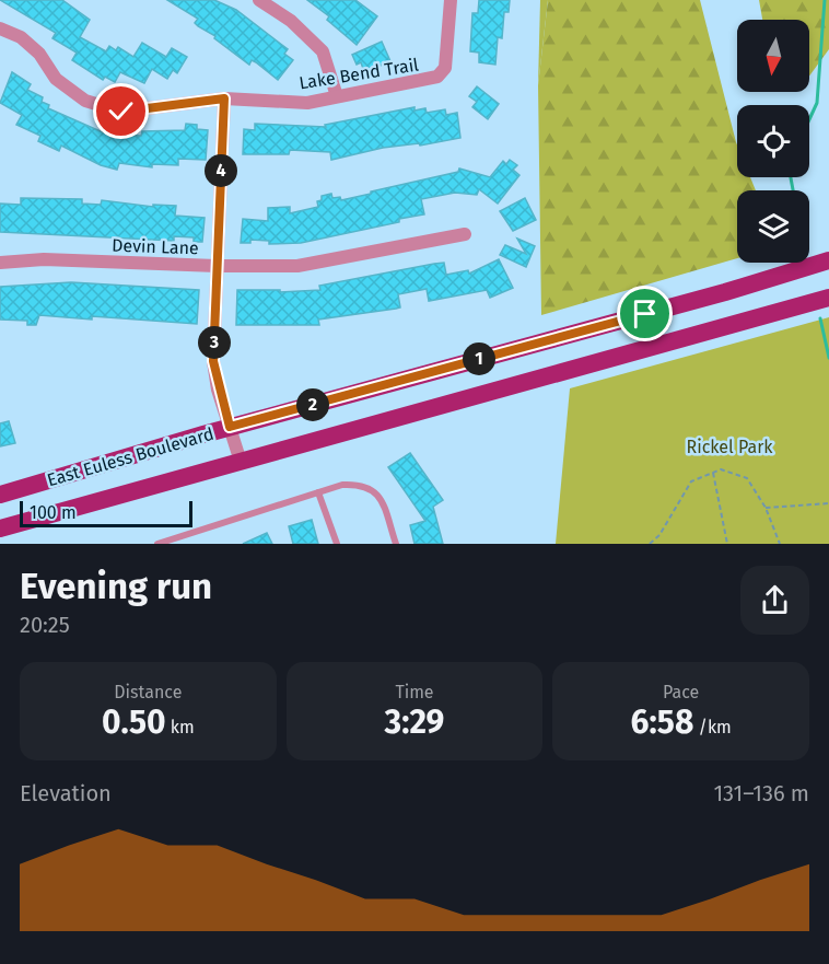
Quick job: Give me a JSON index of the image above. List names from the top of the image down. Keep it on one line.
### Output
{"streets":{"main road":["East Euless Boulevard"],"street":["Lake Bend Trail","Devin Lane"]},"parks":["Rickel Park"],"scale_bar":"100 m","north":"bottom","page":{"pins":["4","3","1","2"],"scale":"100 m","heading":["Evening run","20:25"],"stats":[["Distance","0.50 km"],["Time","3:29"],["Pace","6:58 /km"]],"chart":["Elevation","131–136 m"]}}
